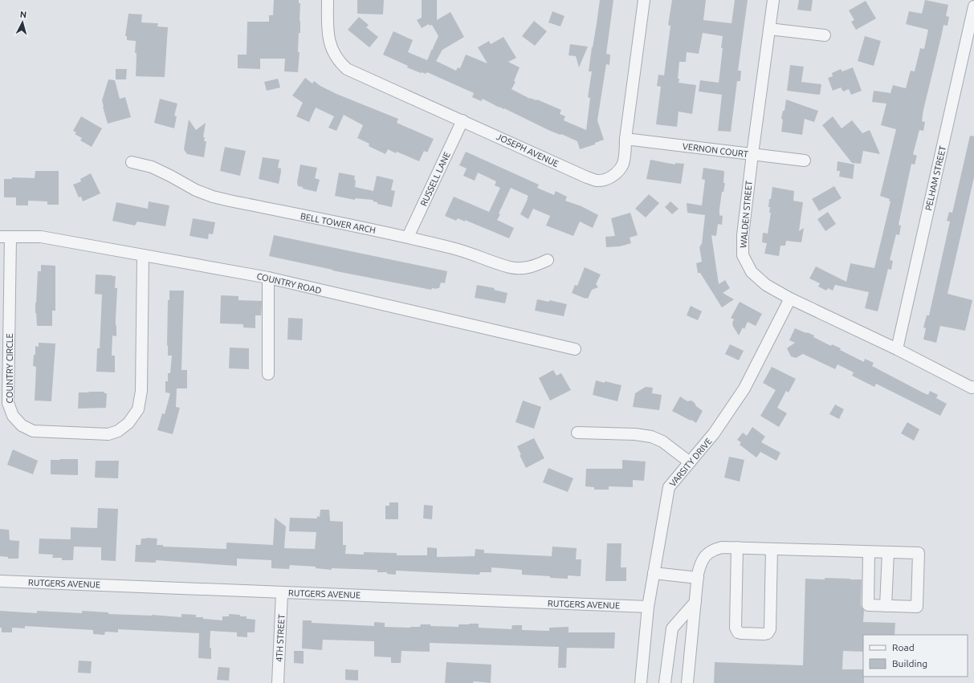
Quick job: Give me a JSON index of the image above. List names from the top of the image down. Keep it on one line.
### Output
{"streets":{"street":["JOSEPH AVENUE","VERNON COURT","PELHAM STREET","RUSSELL LANE","WALDEN STREET","BELL TOWER ARCH","COUNTRY ROAD","COUNTRY CIRCLE","VARSITY DRIVE","RUTGERS AVENUE","4TH STREET"]},"crossings":[["JOSEPH AVENUE","VERNON COURT"],["JOSEPH AVENUE","RUSSELL LANE"],["VERNON COURT","WALDEN STREET"],["PELHAM STREET","WALDEN STREET"],["RUSSELL LANE","BELL TOWER ARCH"],["WALDEN STREET","VARSITY DRIVE"],["COUNTRY ROAD","COUNTRY CIRCLE"],["VARSITY DRIVE","RUTGERS AVENUE"],["RUTGERS AVENUE","4TH STREET"]],"legend":["Road","Building"],"north":"top"}
